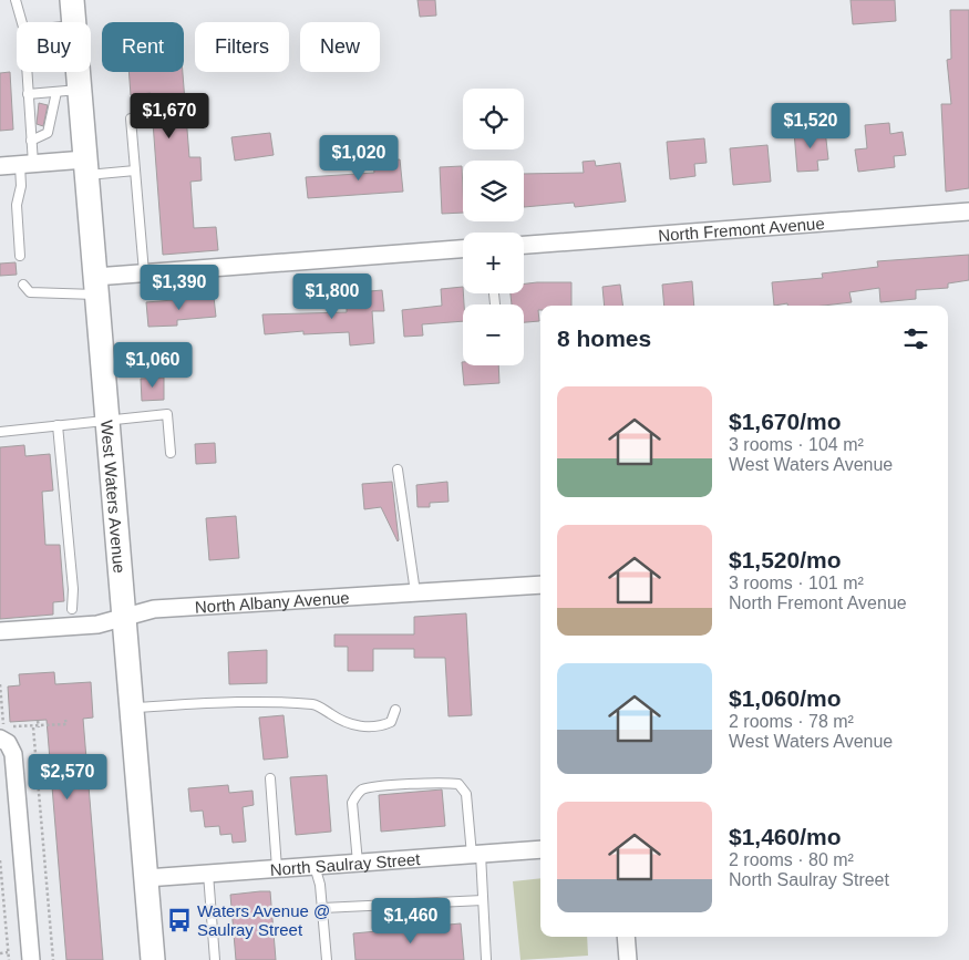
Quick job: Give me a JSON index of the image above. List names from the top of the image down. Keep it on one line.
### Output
{"streets":{"main road":["West Waters Avenue"],"street":["North Fremont Avenue","North Albany Avenue","North Saulray Street"]},"crossings":[["West Waters Avenue","North Albany Avenue"],["West Waters Avenue","North Saulray Street"]],"places":{"bus stop":["Waters Avenue @ Saulray Street"]},"page":{"chip":["Buy","Rent","Filters","New"],"map_buttons":["+","−"],"price":["$1,670","$1,520","$1,020","$1,390","$1,800","$1,060","$2,570","$1,460"],"heading":"8 homes","list":[{"name":"$1,670/mo","note":"3 rooms · 104 m² · West Waters Avenue"},{"name":"$1,520/mo","note":"3 rooms · 101 m² · North Fremont Avenue"},{"name":"$1,060/mo","note":"2 rooms · 78 m² · West Waters Avenue"},{"name":"$1,460/mo","note":"2 rooms · 80 m² · North Saulray Street"}]}}
